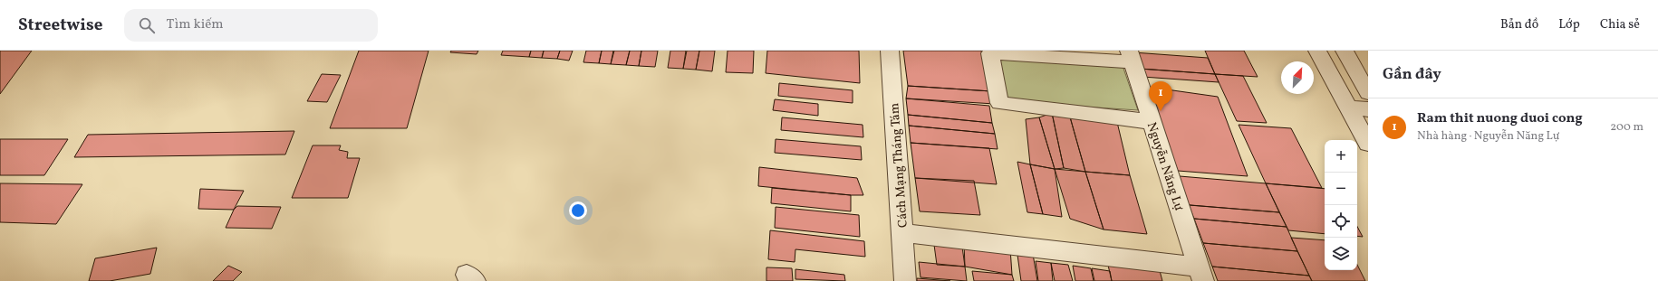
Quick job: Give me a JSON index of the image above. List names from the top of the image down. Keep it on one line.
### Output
{"streets":{"street":["Cách Mạng Tháng Tám","Nguyễn Năng Lự"]},"north":"top right","page":{"header":"Streetwise","search":"Tìm kiếm","nav":["Bản đồ","Lớp","Chia sẻ"],"heading":"Gần đây","pins":"1","list":[{"mark":"1","name":"Ram thit nuong duoi cong","note":"Nhà hàng · Nguyễn Năng Lự","value":"200 m"}],"map_buttons":["+","−"]}}
